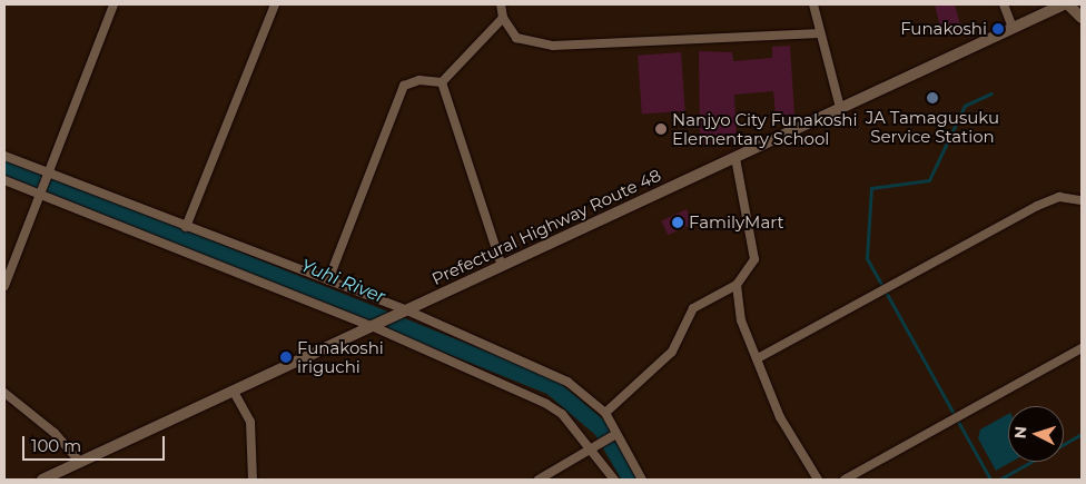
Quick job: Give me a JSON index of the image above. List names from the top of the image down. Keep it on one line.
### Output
{"streets":{"main road":["Prefectural Highway Route 48"]},"water":["Yuhi River"],"places":["Funakoshi","JA Tamagusuku Service Station","Nanjyo City Funakoshi Elementary School","FamilyMart","Funakoshi iriguchi"],"scale_bar":"100 m","north":"left"}
